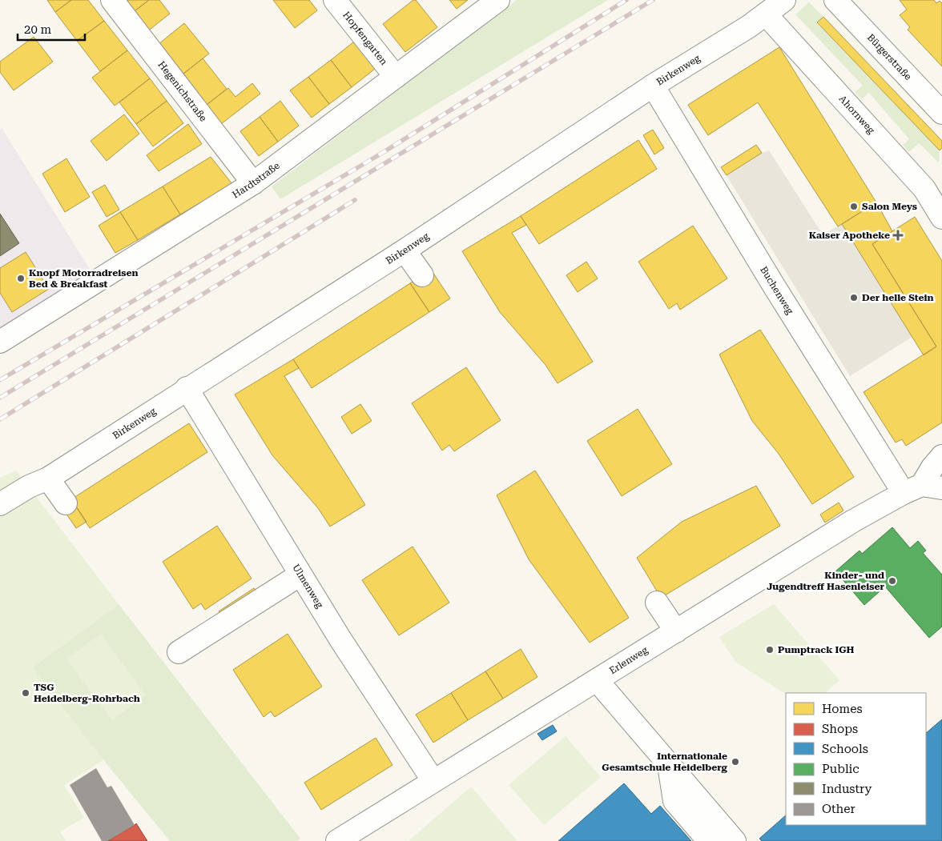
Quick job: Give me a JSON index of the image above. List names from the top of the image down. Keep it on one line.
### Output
{"streets":{"street":["Hopfengarten","Bürgerstraße","Birkenweg","Hegenichstraße","Ahornweg","Hardtstraße","Buchenweg","Ulmenweg","Erlenweg"]},"crossings":[["Hopfengarten","Hardtstraße"],["Birkenweg","Ahornweg"],["Birkenweg","Buchenweg"],["Birkenweg","Ulmenweg"],["Hegenichstraße","Hardtstraße"],["Buchenweg","Erlenweg"],["Ulmenweg","Erlenweg"]],"places":{"other":["Salon Meys","Knopf Motorradreisen Bed & Breakfast","Der helle Stein","Kinder- und Jugendtreff Hasenleiser","Pumptrack IGH","TSG Heidelberg-Rohrbach","Internationale Gesamtschule Heidelberg"],"health":["Kaiser Apotheke"]},"legend":["Homes","Shops","Schools","Public","Industry","Other"],"scale_bar":"20 m"}
